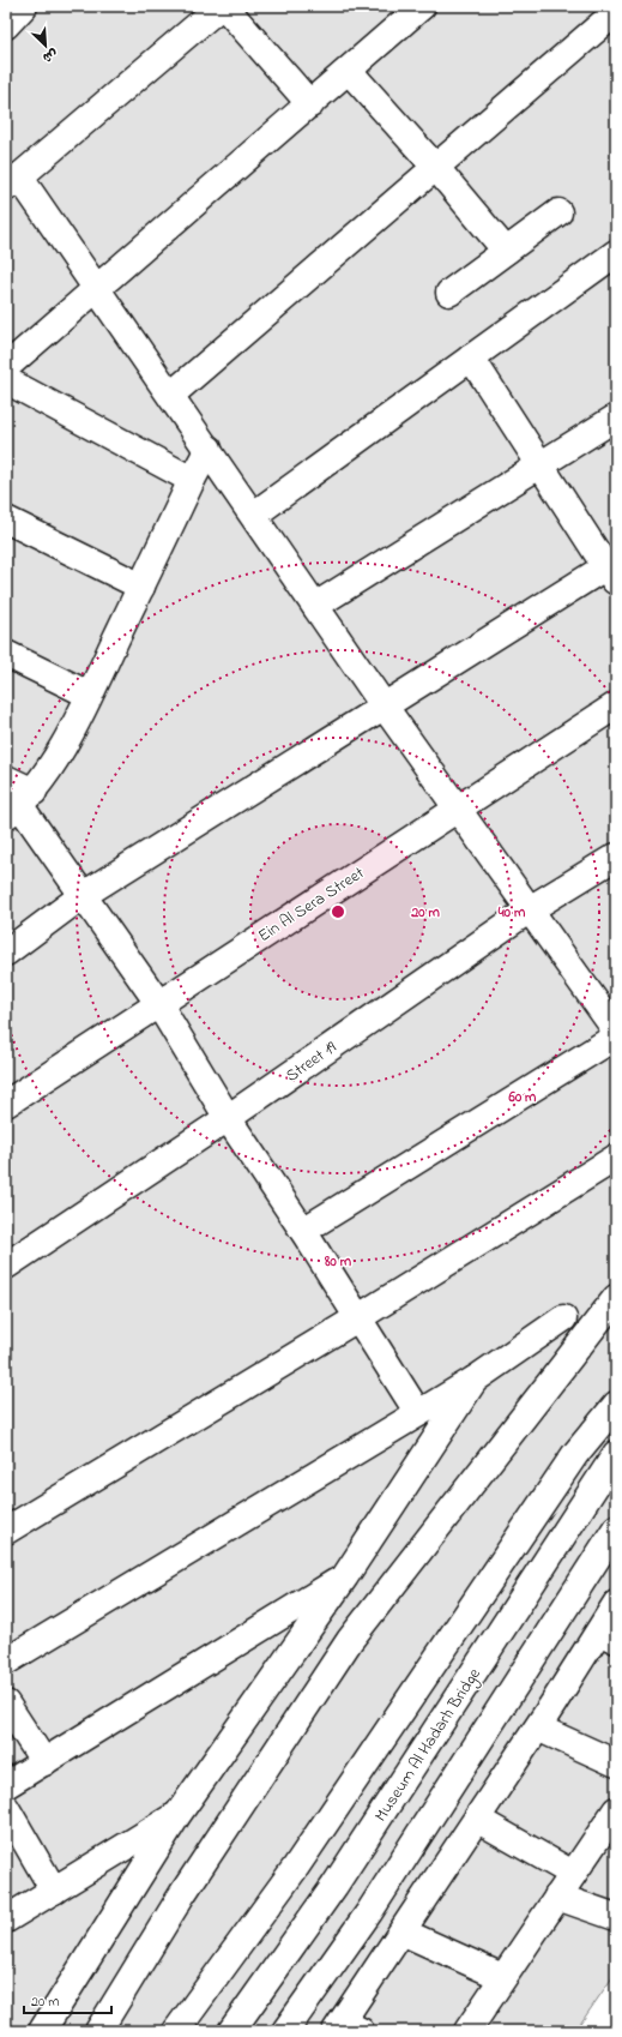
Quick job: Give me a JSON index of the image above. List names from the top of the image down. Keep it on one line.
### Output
{"streets":{"main road":["Ein Al Sera Street","Street 19","Museum Al Hadarh Bridge"]},"scale_bar":"20 m","north":"bottom right","rings":["20 m","40 m","60 m","80 m"]}
